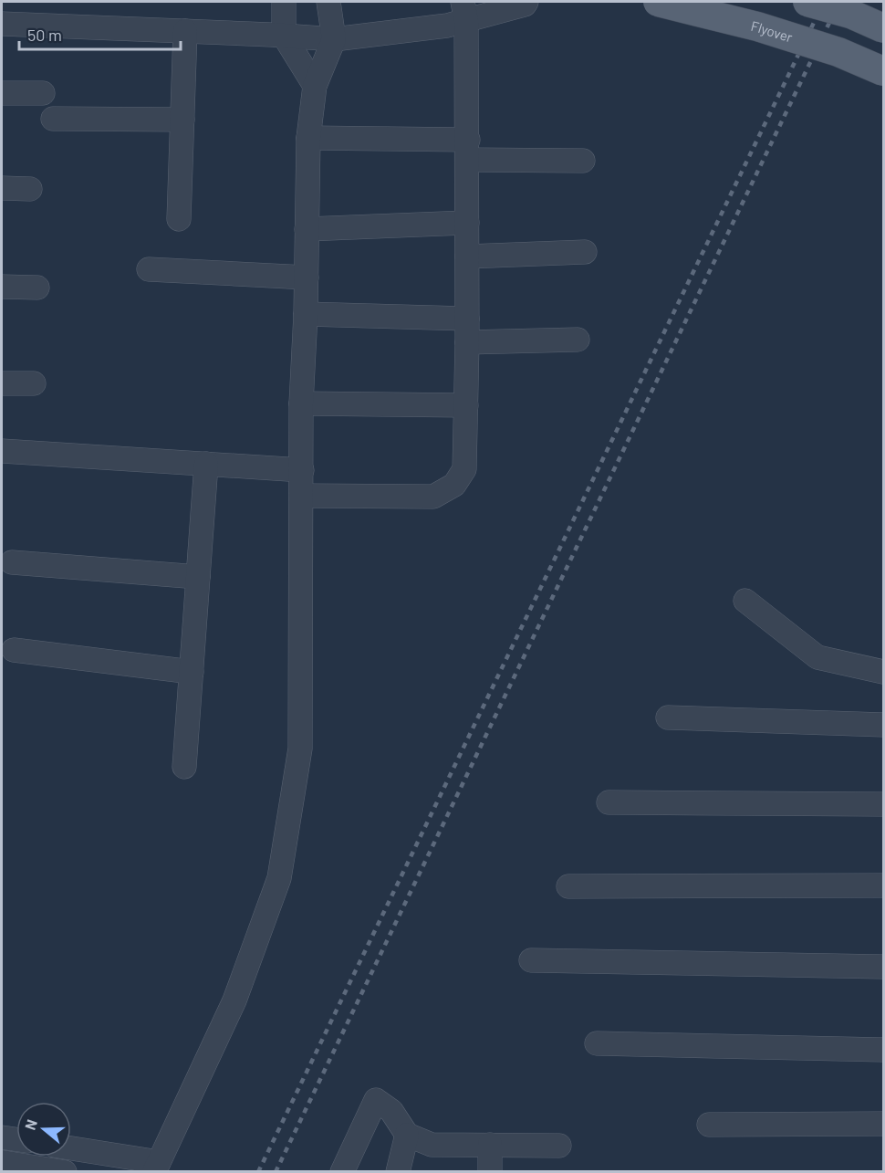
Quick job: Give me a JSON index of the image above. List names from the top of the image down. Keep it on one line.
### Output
{"streets":{"main road":["Flyover"]},"scale_bar":"50 m","north":"left"}
